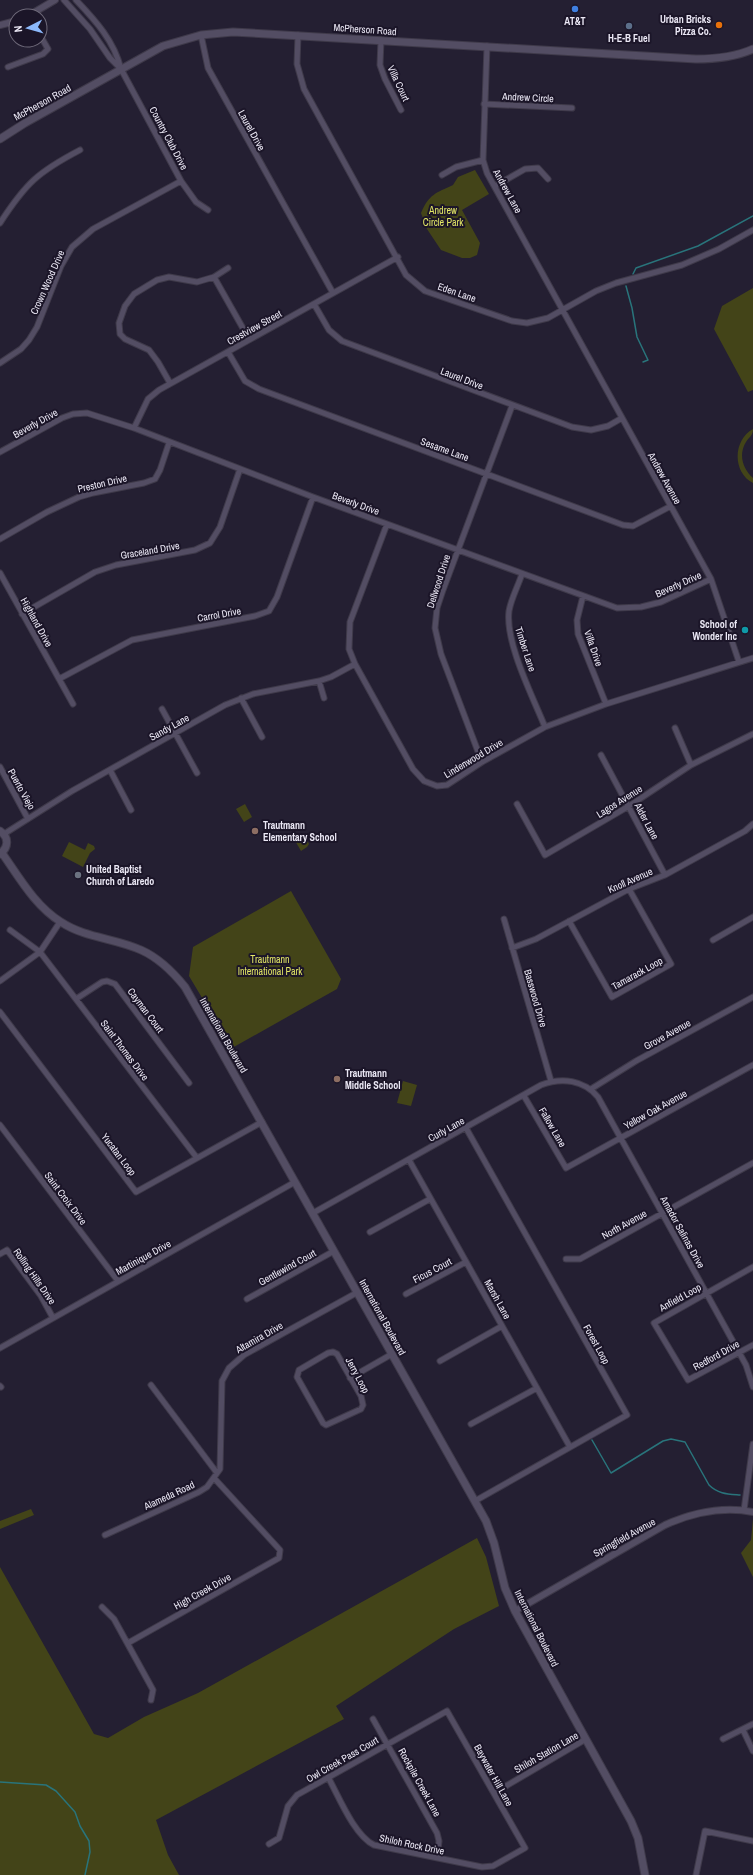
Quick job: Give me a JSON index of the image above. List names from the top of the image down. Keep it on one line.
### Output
{"streets":{"main road":["McPherson Road","International Boulevard"],"street":["Villa Court","Andrew Circle","Laurel Drive","Country Club Drive","Andrew Lane","Crown Wood Drive","Eden Lane","Crestview Street","Beverly Drive","Sesame Lane","Andrew Avenue","Preston Drive","Graceland Drive","Dellwood Drive","Carrol Drive","Highland Drive","Villa Drive","Timber Lane","Sandy Lane","Lindenwood Drive","Puerto Viejo","Lagos Avenue","Alder Lane","Knoll Avenue","Tamarack Loop","Basswood Drive","Cayman Court","Grove Avenue","Saint Thomas Drive","Yellow Oak Avenue","Fallow Lane","Curly Lane","Yucatan Loop","Saint Croix Drive","North Avenue","Amador Salinas Drive","Martinique Drive","Gentlewind Court","Ficus Court","Rolling Hills Drive","Anfield Loop","Marsh Lane","Altamira Drive","Forest Loop","Redford Drive","Jerry Loop","Alameda Road","Springfield Avenue","High Creek Drive","Shiloh Station Lane","Owl Creek Pass Court","Baywater Hill Lane","Rockpile Creek Lane","Shiloh Rock Drive"]},"crossings":[["McPherson Road","Villa Court"],["McPherson Road","Laurel Drive"],["McPherson Road","Country Club Drive"],["McPherson Road","Andrew Lane"],["McPherson Road","Eden Lane"],["Andrew Circle","Andrew Lane"],["Laurel Drive","Crestview Street"],["Laurel Drive","Andrew Avenue"],["Laurel Drive","Dellwood Drive"],["Country Club Drive","Crown Wood Drive"],["Andrew Lane","Eden Lane"],["Andrew Lane","Andrew Avenue"],["Eden Lane","Crestview Street"],["Eden Lane","Andrew Avenue"],["Crestview Street","Beverly Drive"],["Crestview Street","Sesame Lane"],["Beverly Drive","Andrew Avenue"],["Beverly Drive","Preston Drive"],["Beverly Drive","Graceland Drive"],["Beverly Drive","Dellwood Drive"],["Beverly Drive","Carrol Drive"],["Beverly Drive","Villa Drive"],["Beverly Drive","Timber Lane"],["Beverly Drive","Lindenwood Drive"],["Sesame Lane","Andrew Avenue"],["Sesame Lane","Dellwood Drive"],["Andrew Avenue","Lindenwood Drive"],["Graceland Drive","Highland Drive"],["Dellwood Drive","Lindenwood Drive"],["Carrol Drive","Highland Drive"],["Villa Drive","Lindenwood Drive"],["Timber Lane","Lindenwood Drive"],["Sandy Lane","Lindenwood Drive"],["Sandy Lane","Puerto Viejo"],["Sandy Lane","International Boulevard"],["Lagos Avenue","Alder Lane"],["Alder Lane","Knoll Avenue"],["Knoll Avenue","Tamarack Loop"],["Knoll Avenue","Basswood Drive"],["Basswood Drive","Curly Lane"],["Cayman Court","Saint Thomas Drive"],["Grove Avenue","Curly Lane"],["Grove Avenue","Amador Salinas Drive"],["International Boulevard","Curly Lane"],["International Boulevard","Yucatan Loop"],["International Boulevard","Martinique Drive"],["International Boulevard","Gentlewind Court"],["International Boulevard","Altamira Drive"],["International Boulevard","Forest Loop"],["International Boulevard","Springfield Avenue"],["International Boulevard","Shiloh Station Lane"],["Saint Thomas Drive","Yucatan Loop"],["Yellow Oak Avenue","Fallow Lane"],["Yellow Oak Avenue","Amador Salinas Drive"],["Fallow Lane","Curly Lane"],["Curly Lane","Amador Salinas Drive"],["Curly Lane","Marsh Lane"],["Curly Lane","Forest Loop"],["Saint Croix Drive","Martinique Drive"],["North Avenue","Amador Salinas Drive"],["Amador Salinas Drive","Anfield Loop"],["Amador Salinas Drive","Redford Drive"],["Martinique Drive","Rolling Hills Drive"],["Ficus Court","Marsh Lane"],["Anfield Loop","Redford Drive"],["Marsh Lane","Forest Loop"],["Altamira Drive","Alameda Road"],["Altamira Drive","High Creek Drive"],["Alameda Road","High Creek Drive"],["Shiloh Station Lane","Baywater Hill Lane"],["Owl Creek Pass Court","Baywater Hill Lane"],["Owl Creek Pass Court","Rockpile Creek Lane"],["Owl Creek Pass Court","Shiloh Rock Drive"],["Baywater Hill Lane","Shiloh Rock Drive"],["Rockpile Creek Lane","Shiloh Rock Drive"]],"parks":["Andrew Circle Park","Trautmann International Park"],"places":["AT&T","Urban Bricks Pizza Co.","H-E-B Fuel","School of Wonder Inc","Trautmann Elementary School","United Baptist Church of Laredo","Trautmann Middle School"],"north":"left"}
